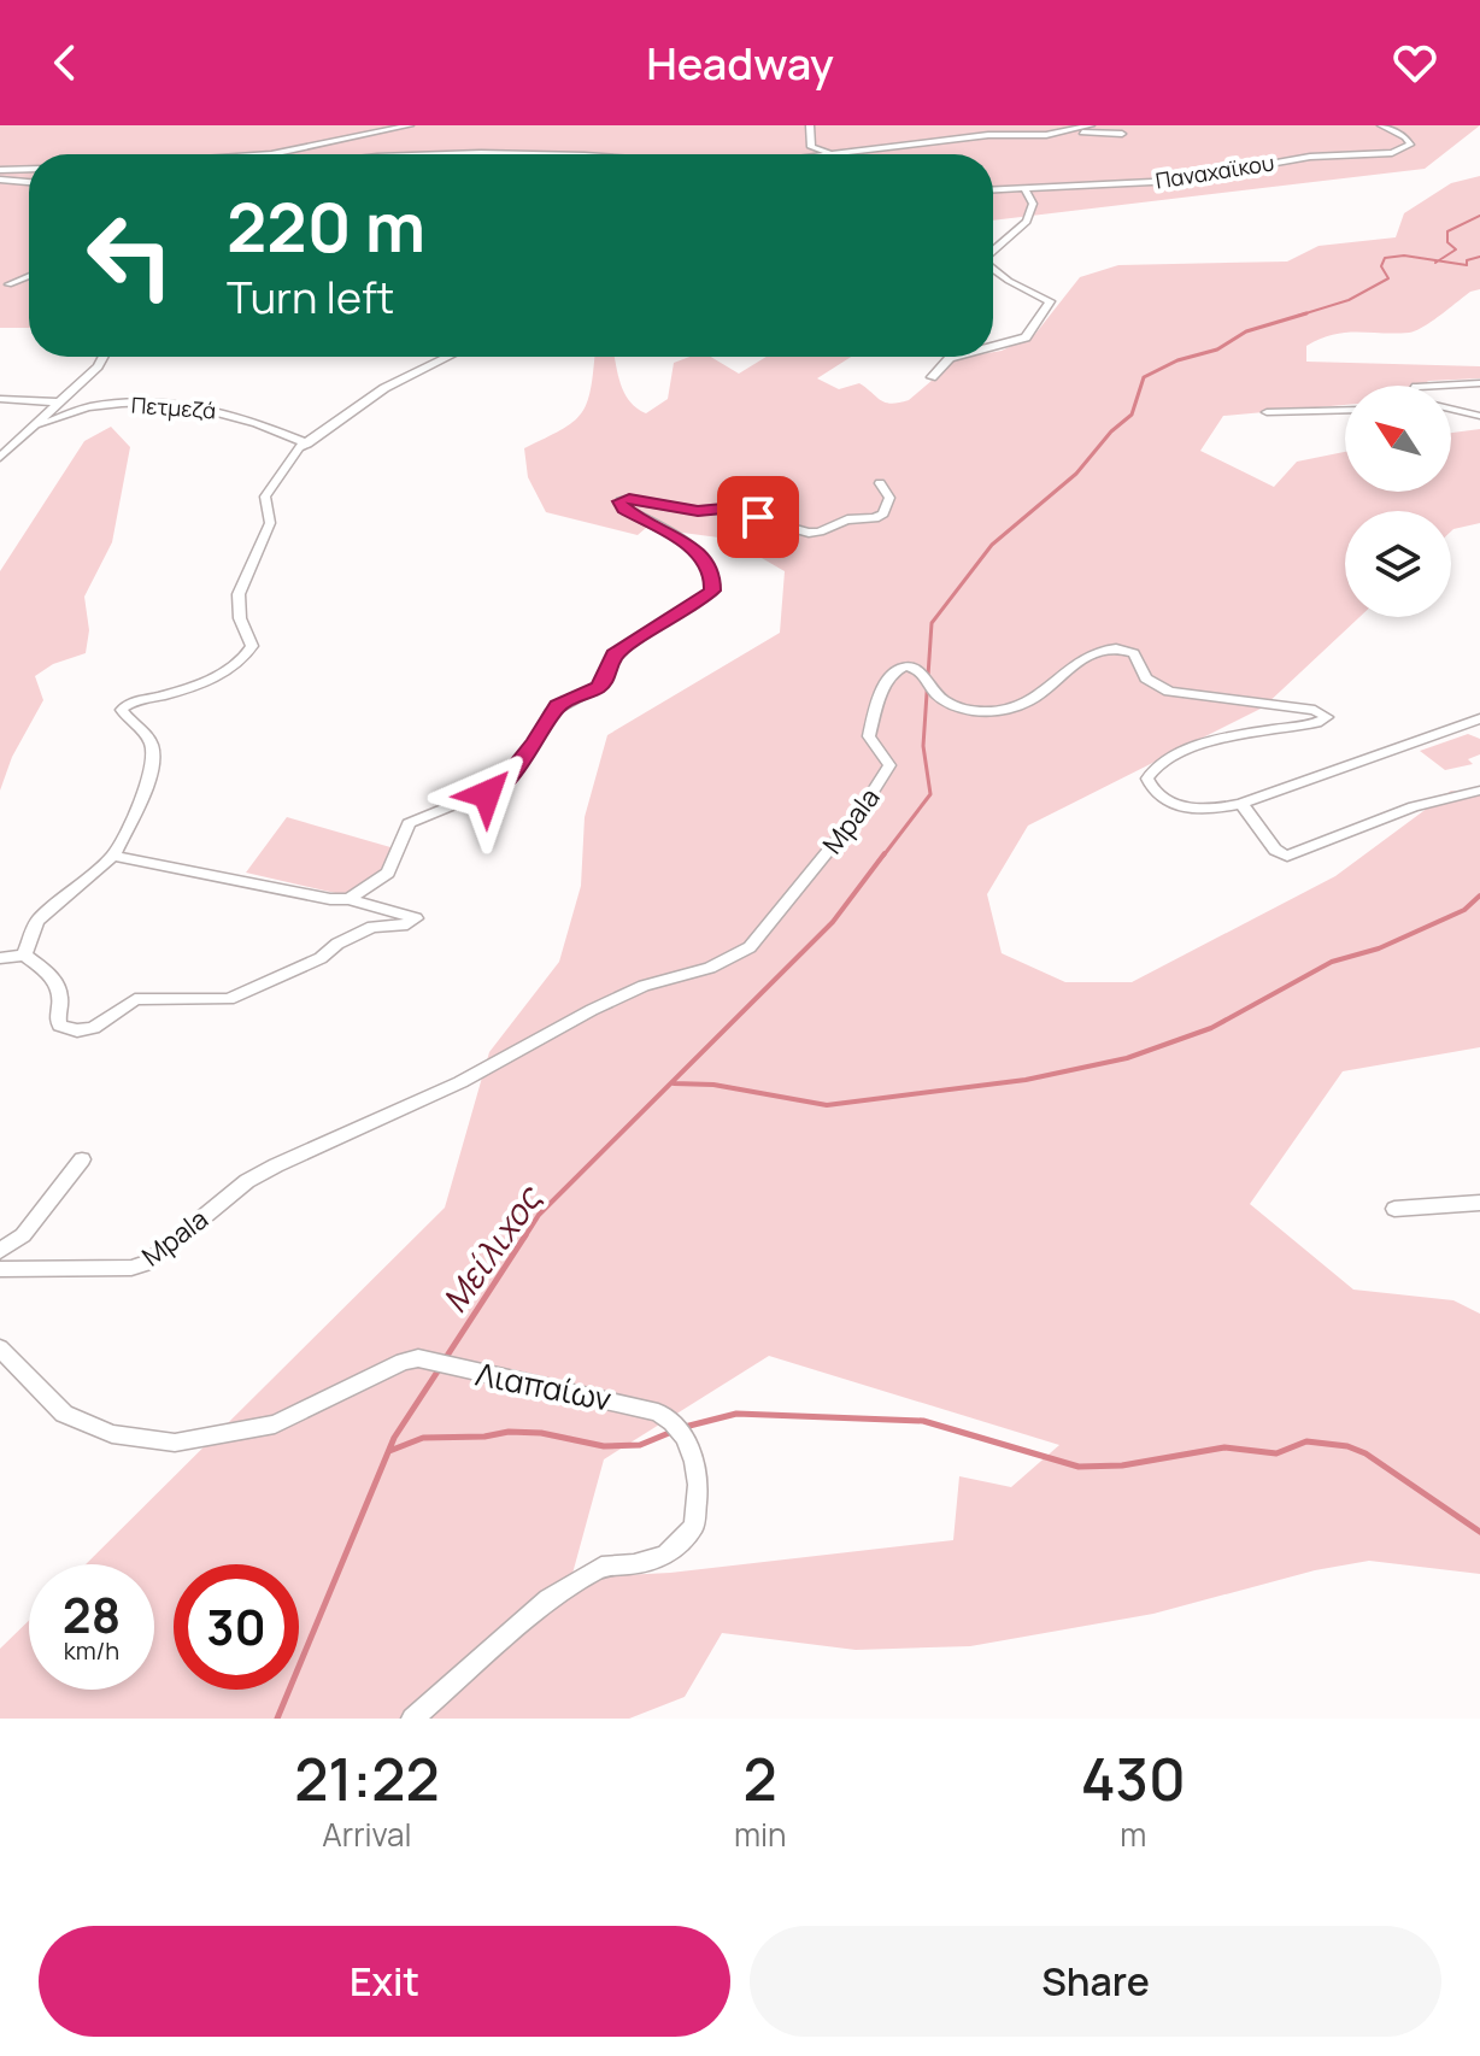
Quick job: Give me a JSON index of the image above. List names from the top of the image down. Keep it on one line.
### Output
{"streets":{"street":["Παναχαϊκου","Πετμεζά","Mpala","Λιαπαίων"]},"water":["Μείλιχος"],"north":"top left","page":{"header":"Headway","turn":["220 m","Turn left"],"speed":"28 km/h","limit":"30","eta":["21:22","Arrival","2","min","430","m"],"buttons":["Exit","Share"]}}
